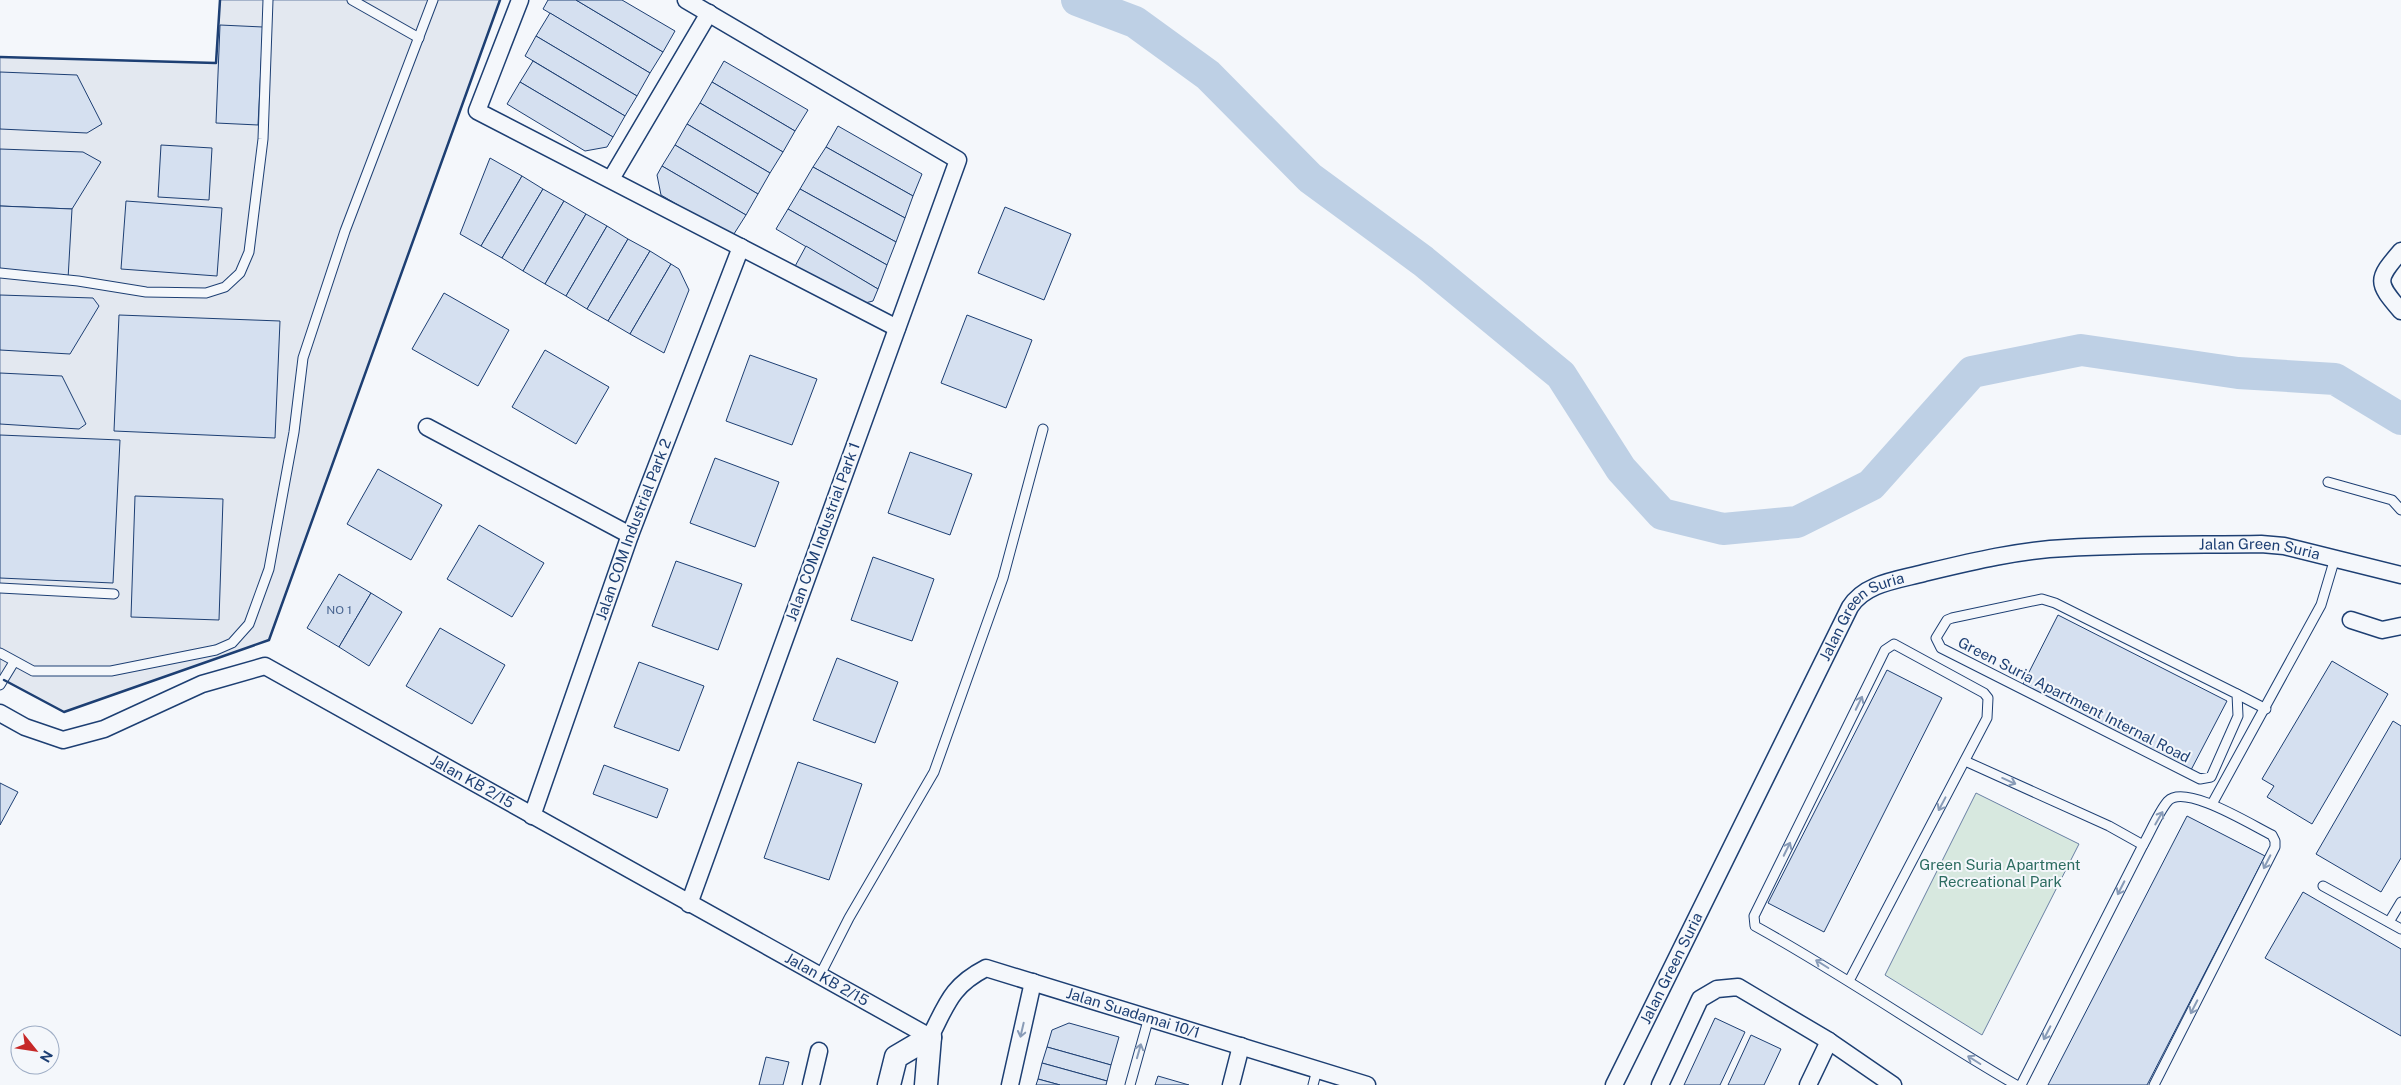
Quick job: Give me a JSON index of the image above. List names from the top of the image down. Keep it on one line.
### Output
{"streets":{"street":["Jalan COM Industrial Park 2","Jalan COM Industrial Park 1","Jalan Green Suria","Jalan KB 2/15","Jalan Suadamai 10/1"],"lane":["Green Suria Apartment Internal Road"]},"crossings":[["Jalan COM Industrial Park 2","Jalan KB 2/15"],["Jalan COM Industrial Park 1","Jalan KB 2/15"],["Jalan KB 2/15","Jalan Suadamai 10/1"]],"parks":["Green Suria Apartment Recreational Park"],"house_numbers":["NO 1"],"north":"bottom right"}
